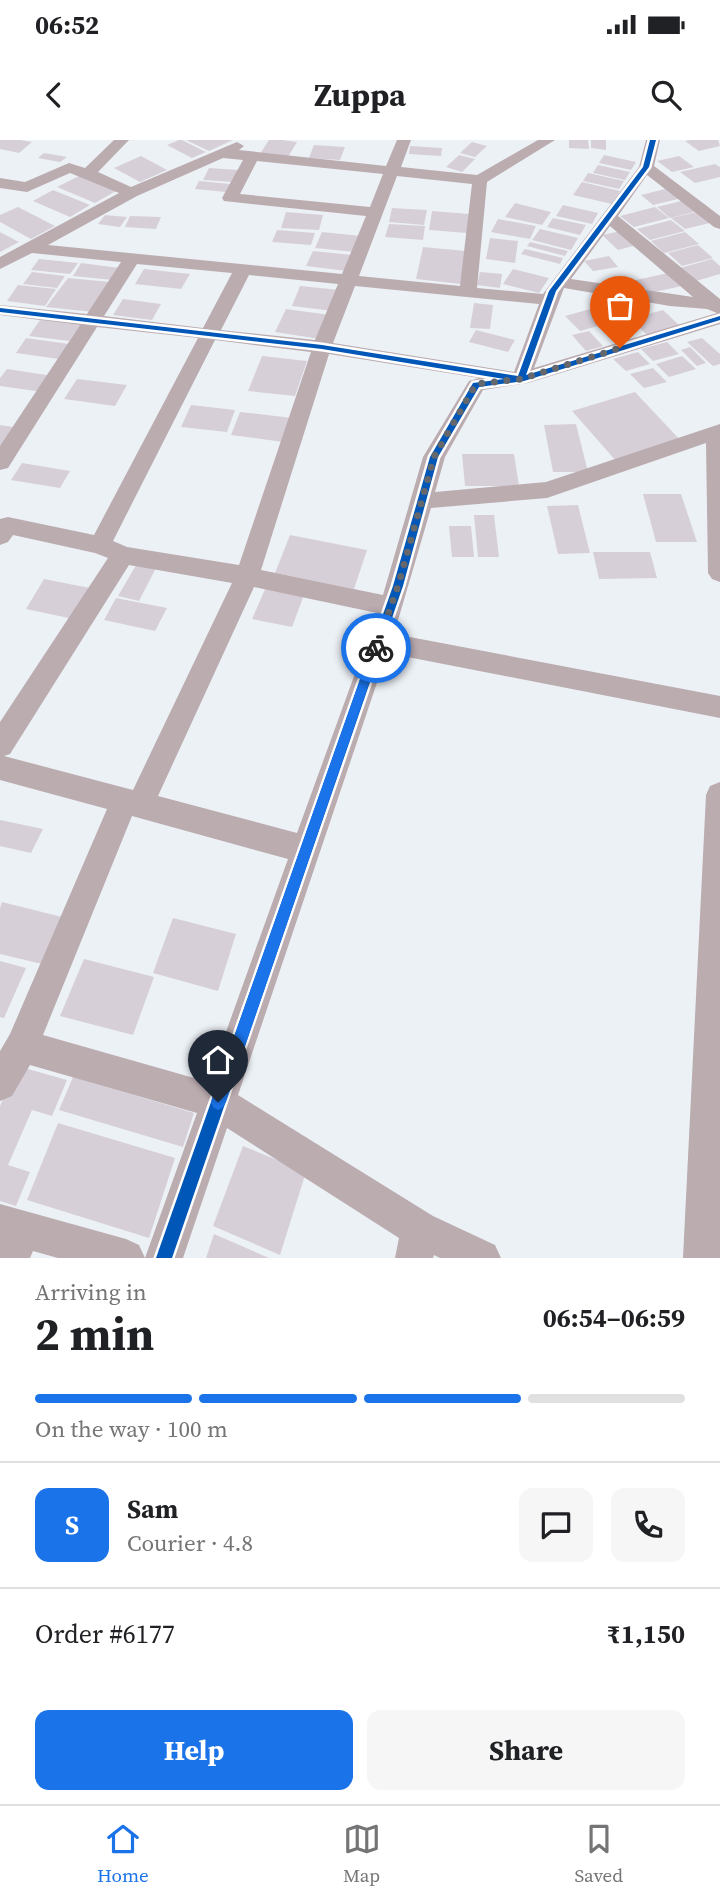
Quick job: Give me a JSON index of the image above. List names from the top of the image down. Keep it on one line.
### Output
{"page":{"status":"06:52","header":"Zuppa","heading":["2 min","Arriving in","06:54–06:59"],"panel":["Sam","Courier · 4.8","Order #6177","₹1,150"],"bar":"On the way · 100 m","round":"S","buttons":["Help","Share"],"tabs":["Home","Map","Saved"]}}
